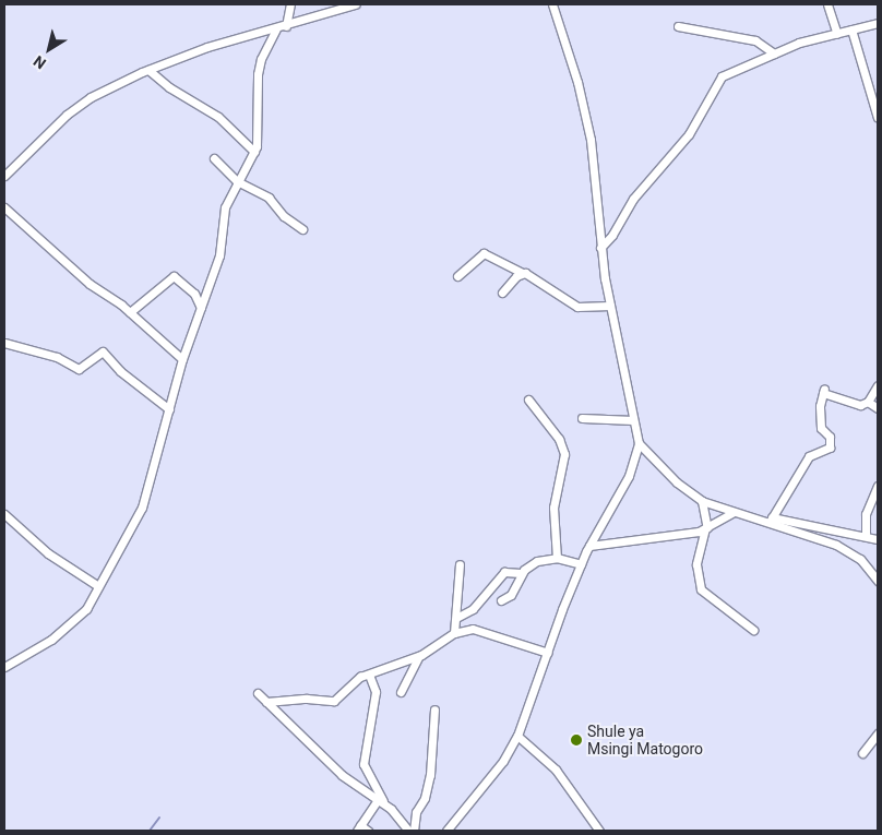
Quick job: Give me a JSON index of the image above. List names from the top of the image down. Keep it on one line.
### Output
{"places":["Shule ya Msingi Matogoro"],"north":"bottom left"}
